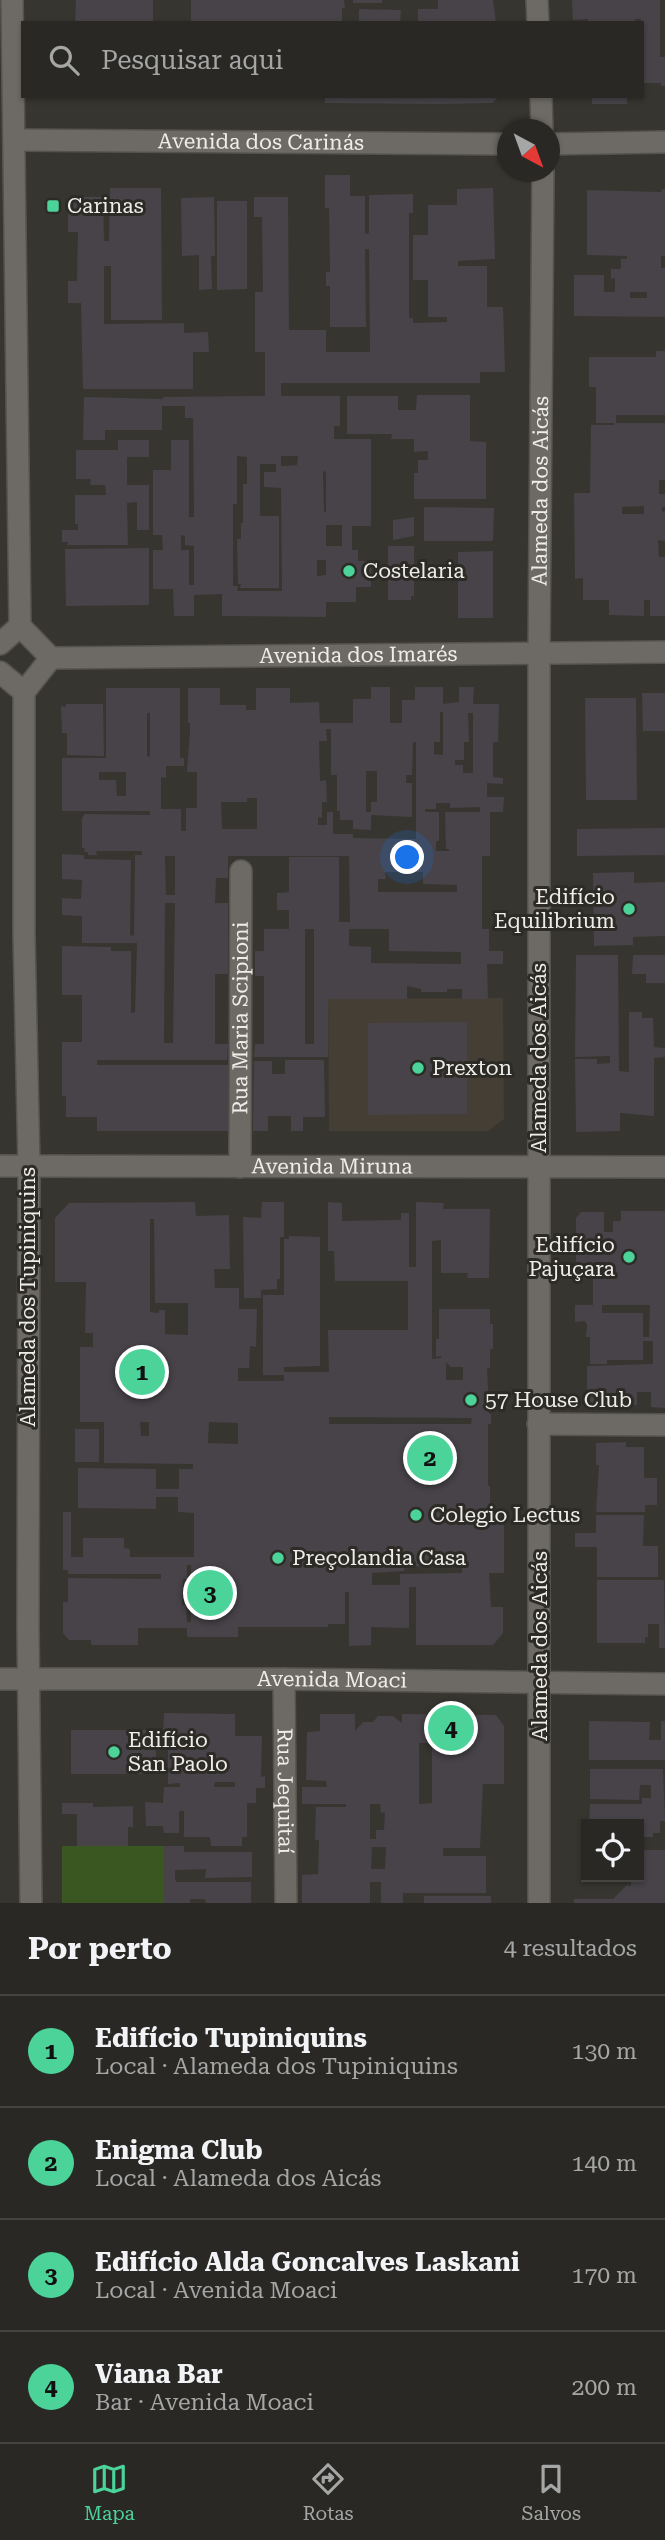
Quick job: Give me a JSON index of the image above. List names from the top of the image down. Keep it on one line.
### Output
{"streets":{"street":["Avenida dos Carinás","Alameda dos Aicás","Avenida dos Imarés","Rua Maria Scipioni","Avenida Miruna","Alameda dos Tupiniquins","Avenida Moaci","Rua Jequitaí"]},"crossings":[["Alameda dos Aicás","Avenida dos Imarés"],["Alameda dos Aicás","Avenida Miruna"],["Alameda dos Aicás","Avenida Moaci"],["Rua Maria Scipioni","Avenida Miruna"],["Avenida Miruna","Alameda dos Tupiniquins"],["Alameda dos Tupiniquins","Avenida Moaci"],["Avenida Moaci","Rua Jequitaí"]],"places":{"transit":["Carinas"],"other":["Costelaria","Edifício Equilibrium","Prexton","Edifício Pajuçara","57 House Club","Colegio Lectus","Preçolandia Casa","Edifício San Paolo"]},"north":"bottom right","page":{"search":"Pesquisar aqui","pins":["1","2","3","4"],"heading":["Por perto","4 resultados"],"list":[{"mark":"1","name":"Edifício Tupiniquins","note":"Local · Alameda dos Tupiniquins","value":"130 m"},{"mark":"2","name":"Enigma Club","note":"Local · Alameda dos Aicás","value":"140 m"},{"mark":"3","name":"Edifício Alda Goncalves Laskani","note":"Local · Avenida Moaci","value":"170 m"},{"mark":"4","name":"Viana Bar","note":"Bar · Avenida Moaci","value":"200 m"}],"nav":["Mapa","Rotas","Salvos"]}}
